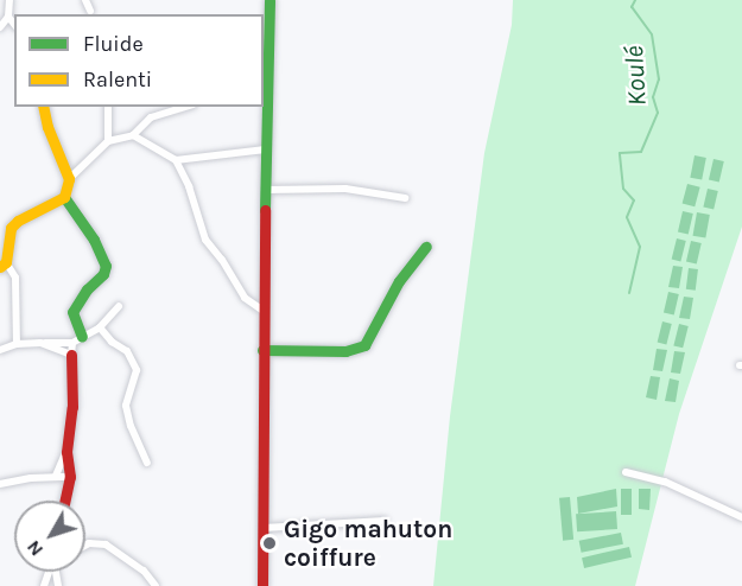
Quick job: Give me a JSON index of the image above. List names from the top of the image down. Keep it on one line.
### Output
{"water":["Koulé"],"places":["Gigo mahuton coiffure"],"legend":["Fluide","Ralenti"],"north":"bottom left"}
